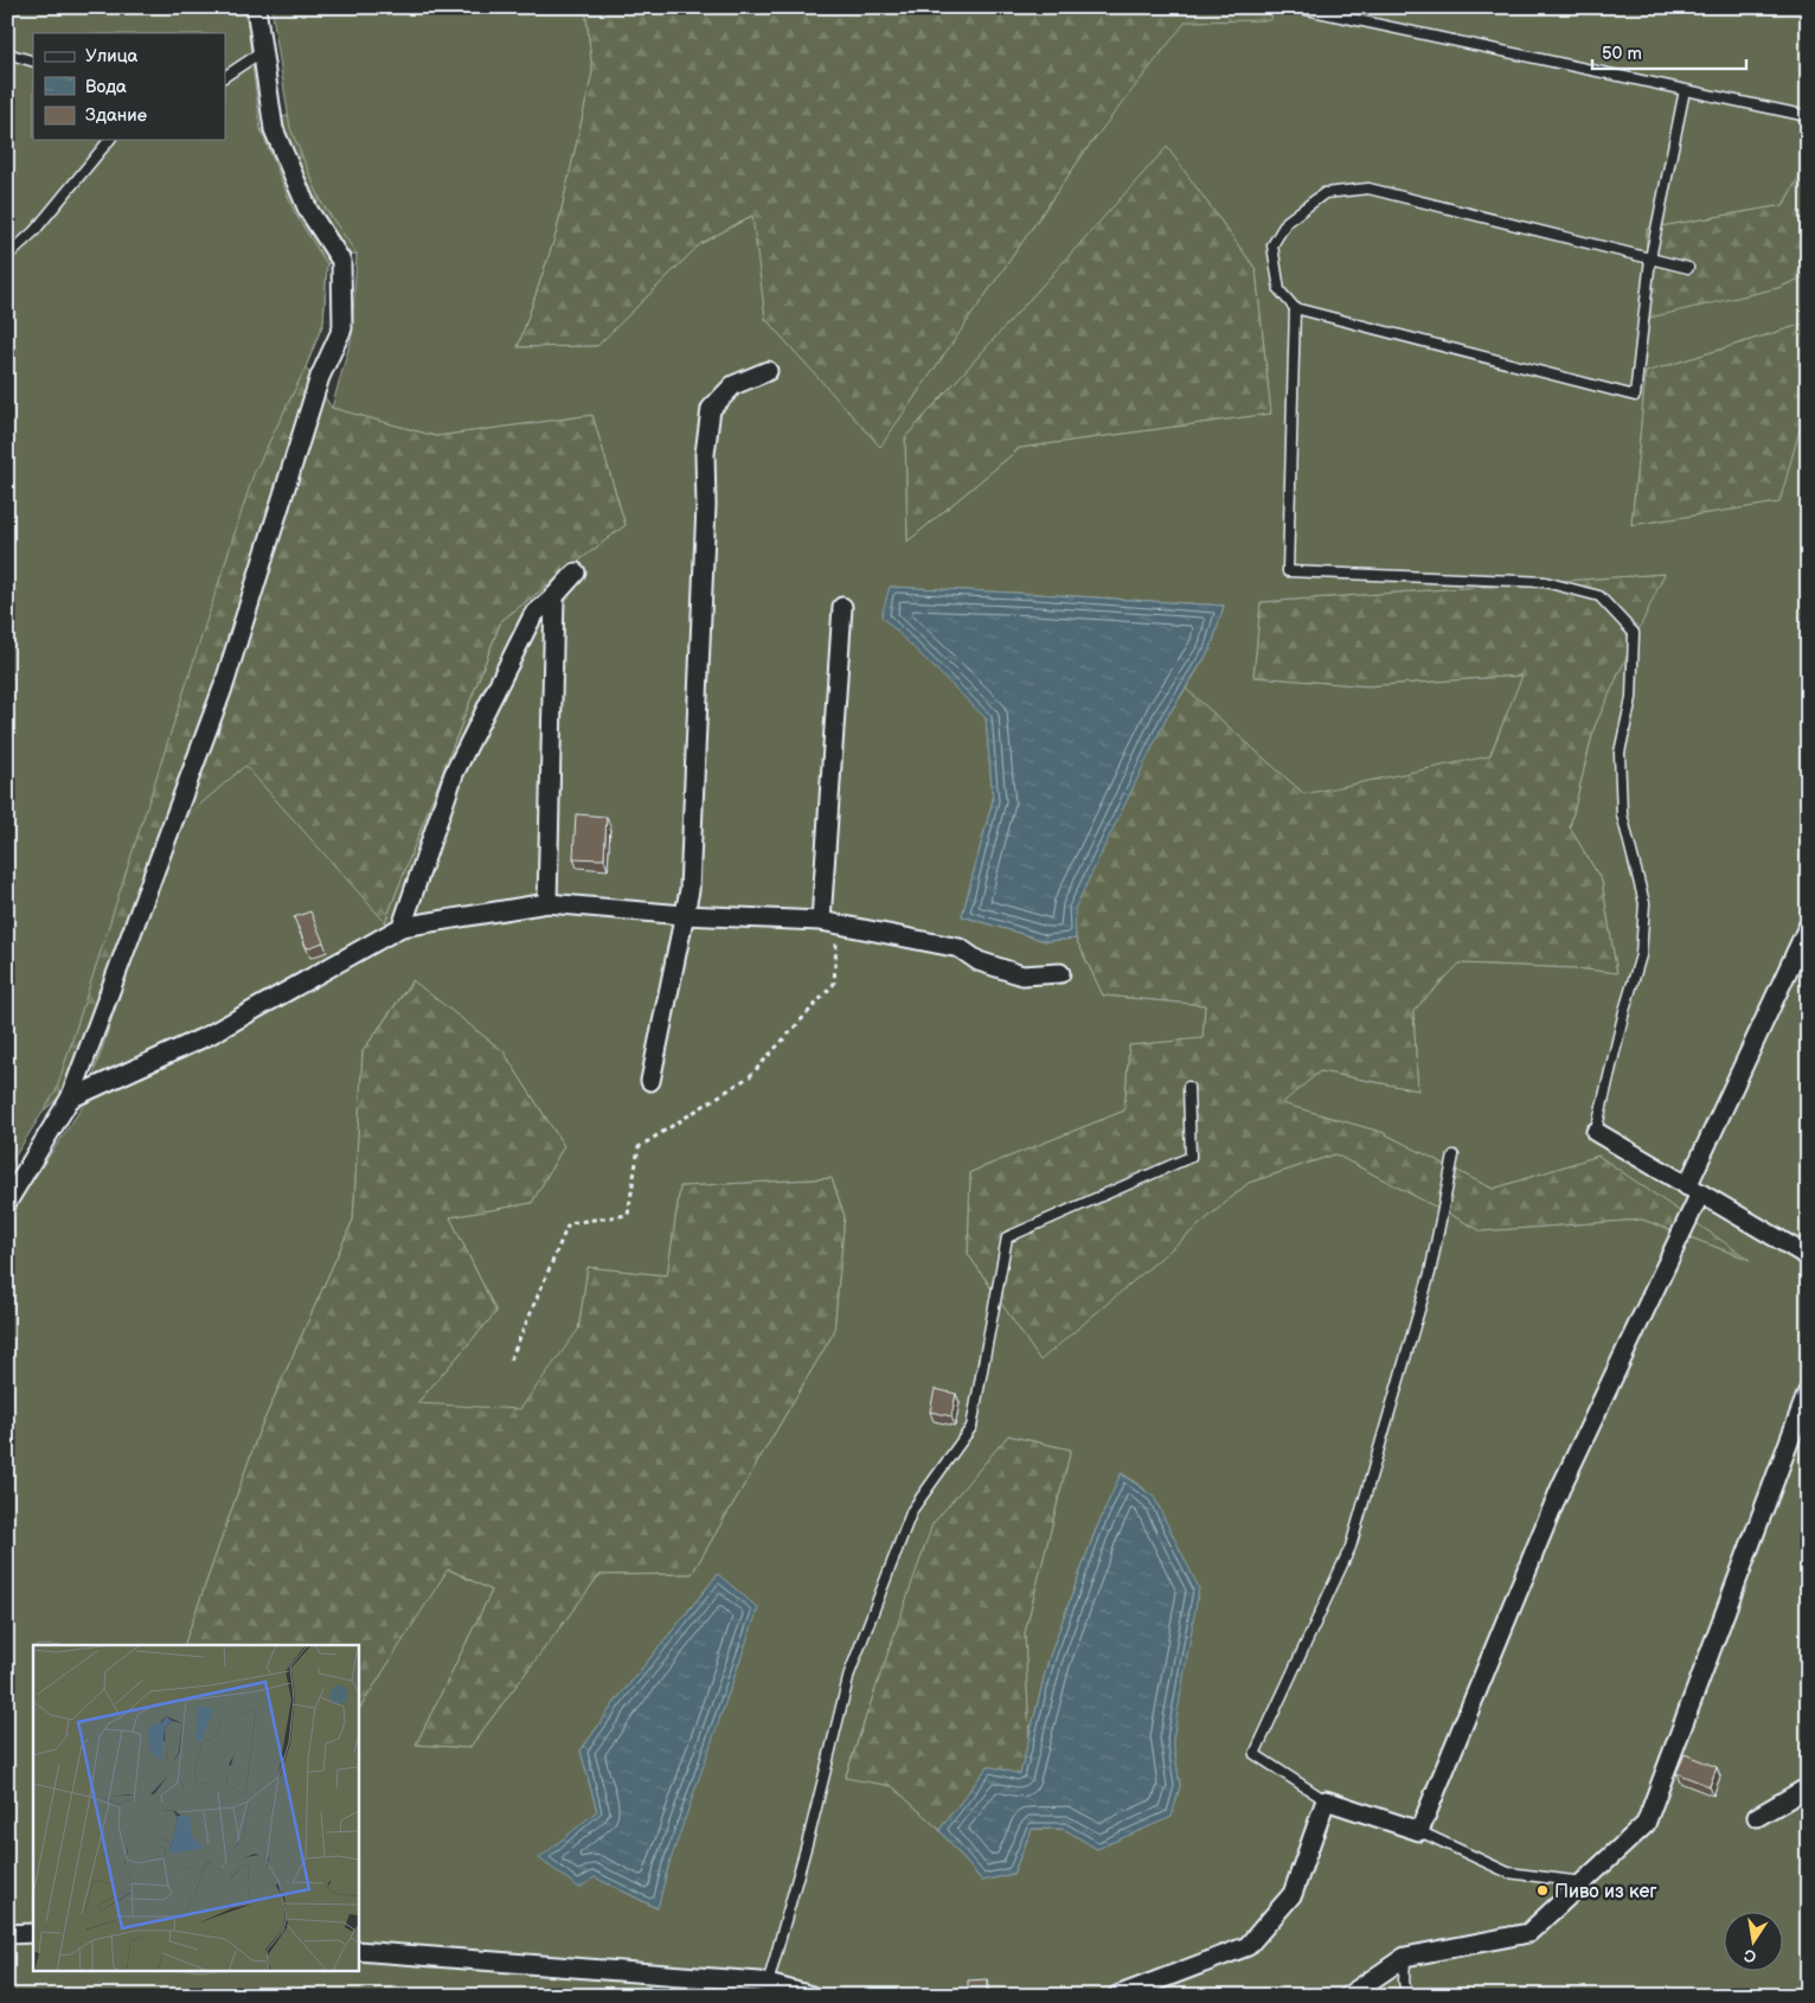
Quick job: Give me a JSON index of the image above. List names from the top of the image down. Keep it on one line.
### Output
{"places":["Пиво из кег"],"legend":["Улица","Вода","Здание"],"scale_bar":"50 m","north":"bottom"}
